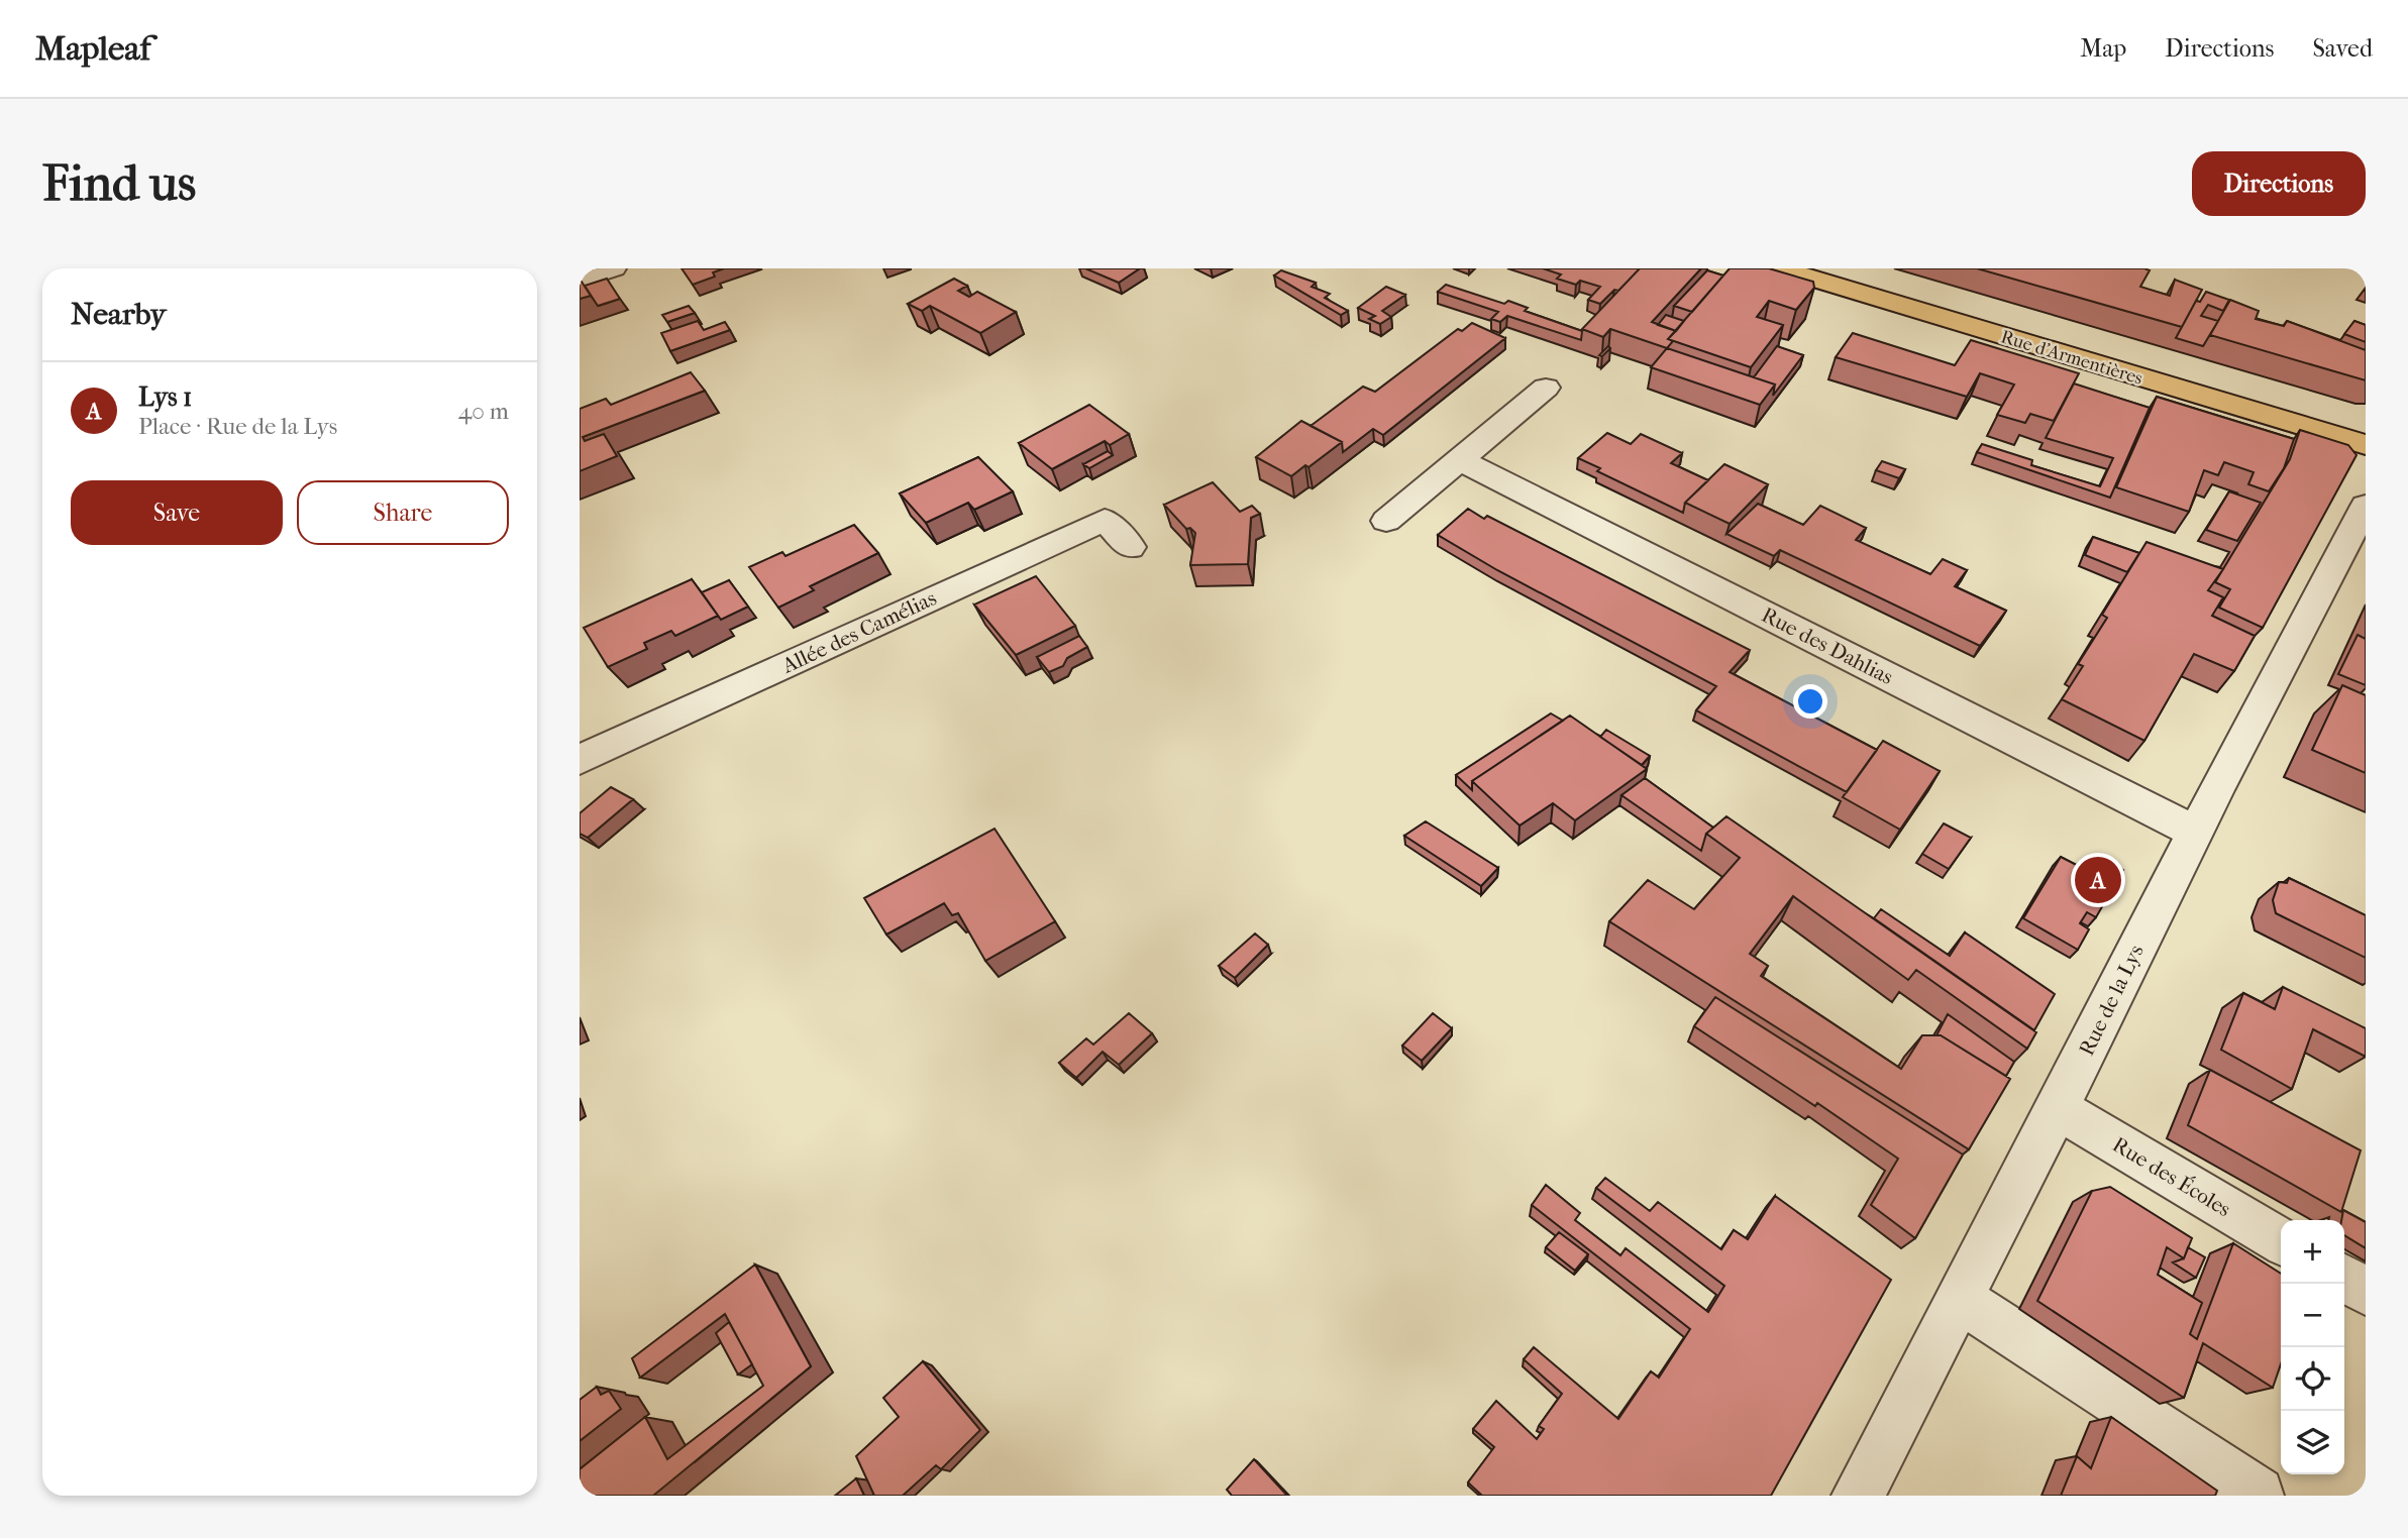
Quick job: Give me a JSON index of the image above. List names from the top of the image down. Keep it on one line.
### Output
{"streets":{"main road":["Rue d'Armentières"],"street":["Allée des Camélias","Rue des Dahlias","Rue de la Lys","Rue des Écoles"]},"crossings":[["Rue des Dahlias","Rue de la Lys"],["Rue de la Lys","Rue des Écoles"]],"page":{"header":"Mapleaf","nav":["Map","Directions","Saved"],"buttons":["Directions",["Save","Share"]],"title":"Find us","heading":"Nearby","list":[{"mark":"A","name":"Lys 1","note":"Place · Rue de la Lys","value":"40 m"}],"pins":"A","map_buttons":["+","−"]}}
